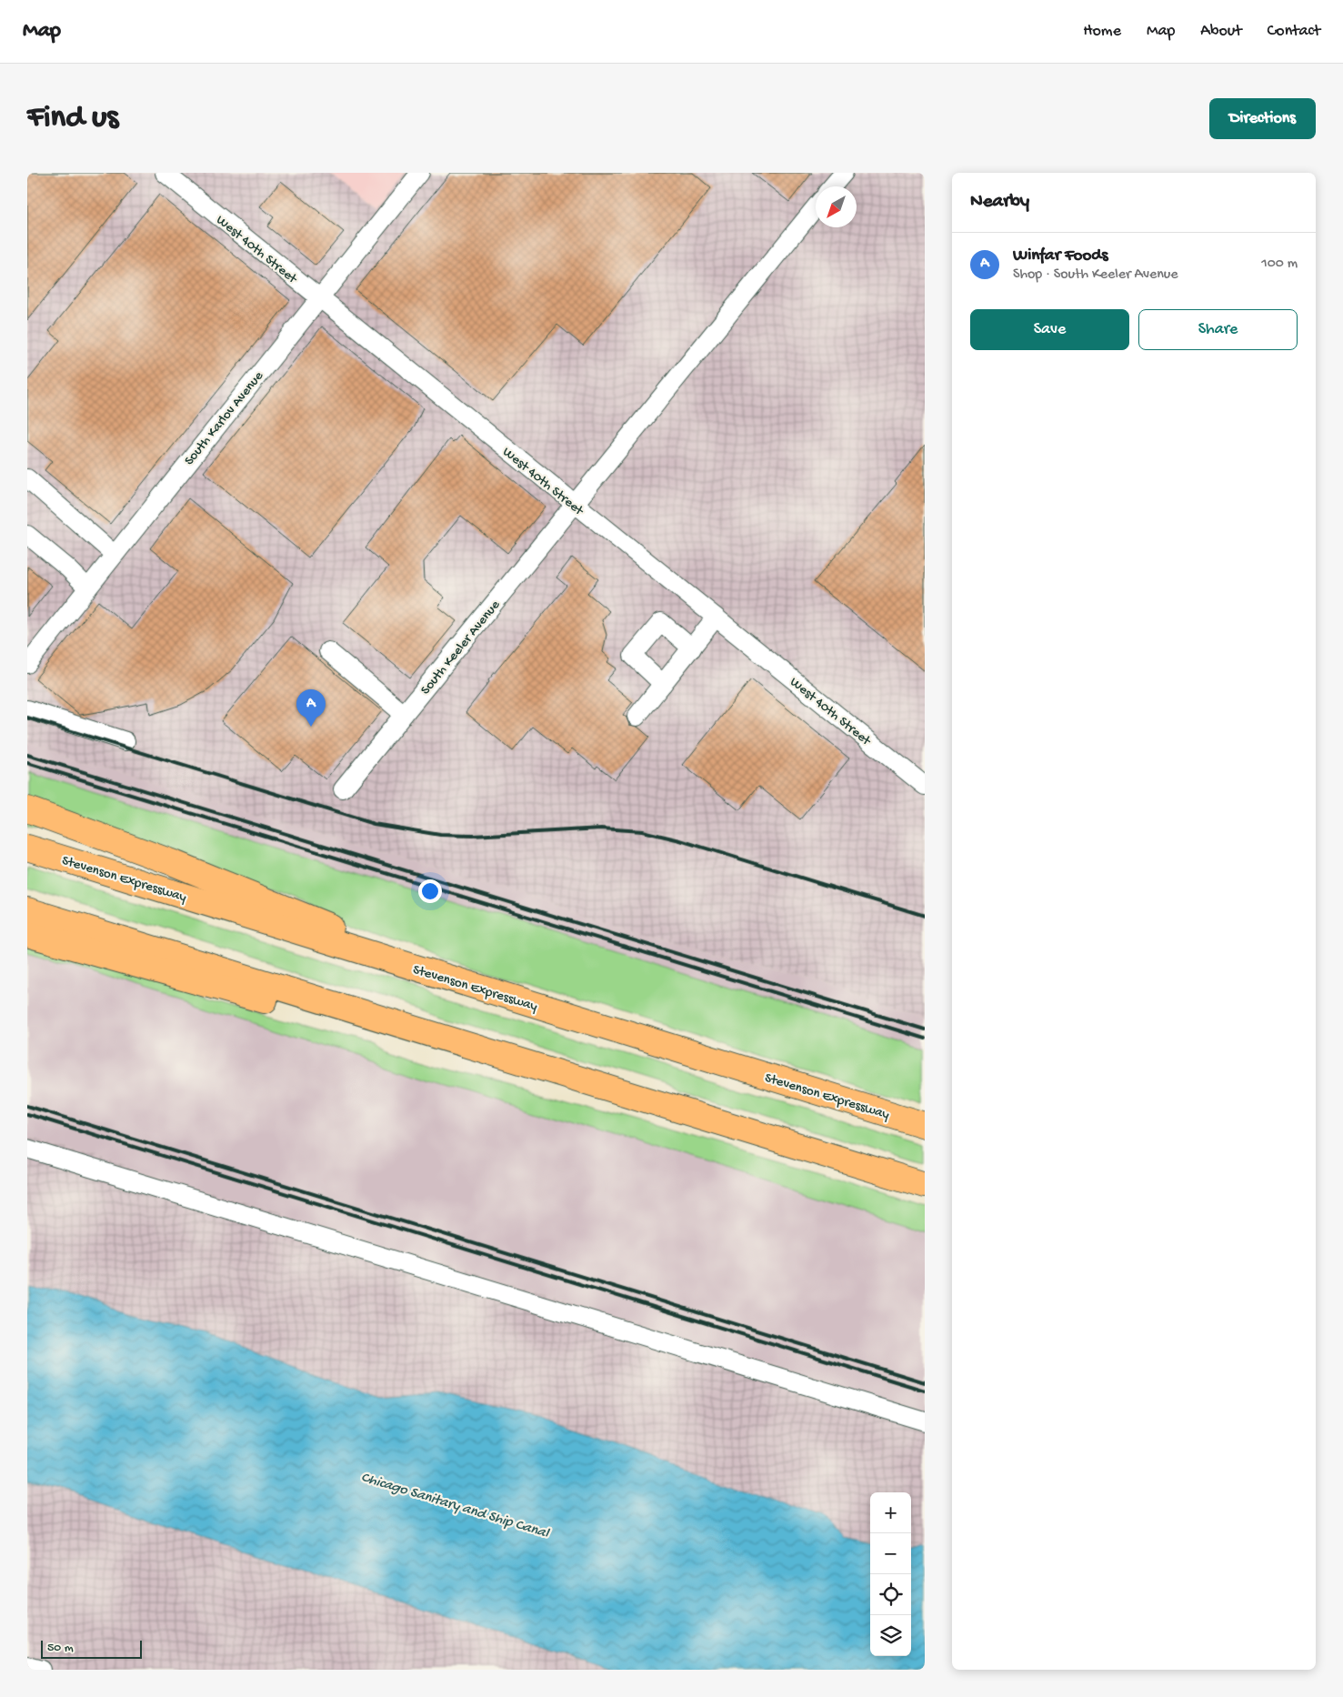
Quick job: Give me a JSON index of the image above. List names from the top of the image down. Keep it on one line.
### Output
{"streets":{"highway":["Stevenson Expressway"],"street":["West 40th Street","South Karlov Avenue","South Keeler Avenue"]},"crossings":[["West 40th Street","South Karlov Avenue"],["West 40th Street","South Keeler Avenue"]],"water":["Chicago Sanitary and Ship Canal"],"scale_bar":"50 m","north":"bottom left","page":{"header":"Map","nav":["Home","Map","About","Contact"],"buttons":["Directions",["Save","Share"]],"title":"Find us","heading":"Nearby","list":[{"mark":"A","name":"Winfar Foods","note":"Shop · South Keeler Avenue","value":"100 m"}],"pins":"A","map_buttons":["+","−"],"scale":"50 m"}}
